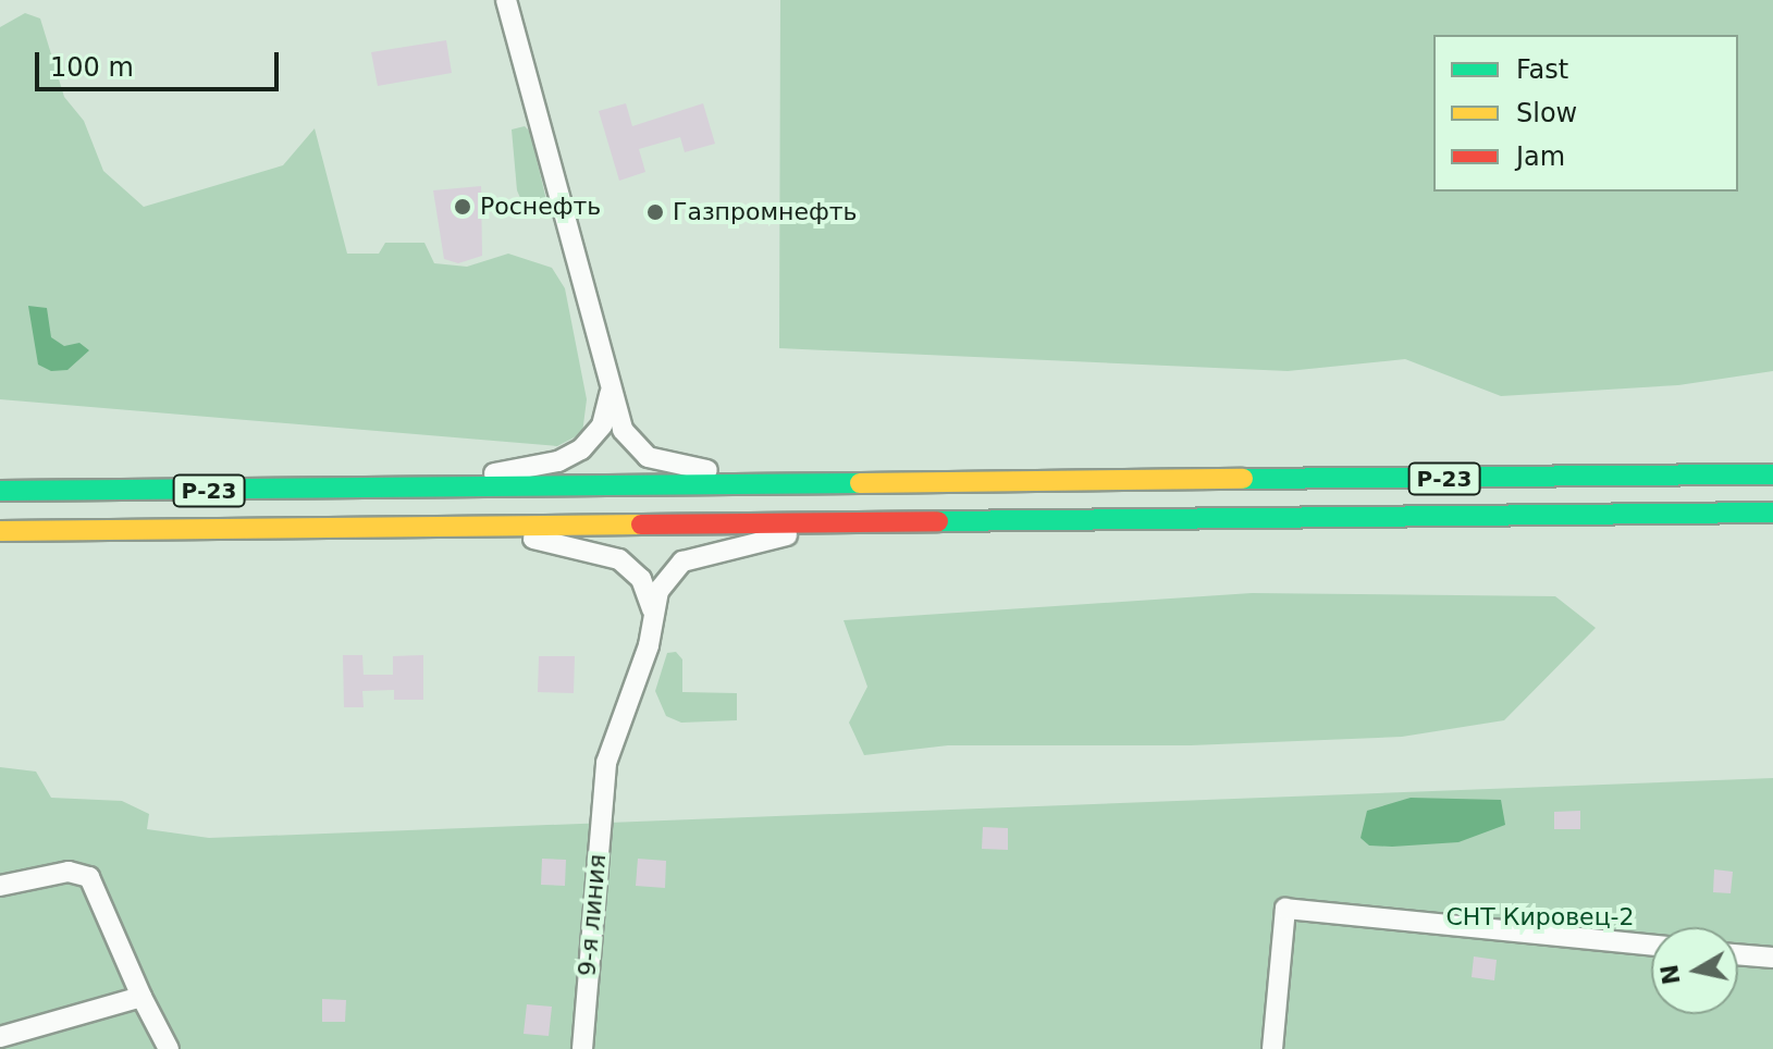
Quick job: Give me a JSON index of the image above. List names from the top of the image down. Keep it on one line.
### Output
{"streets":{"highway":["Р-23"],"street":["9-я линия"]},"crossings":[["Р-23","9-я линия"]],"parks":["СНТ Кировец-2"],"places":["Роснефть","Газпромнефть"],"legend":["Fast","Slow","Jam"],"scale_bar":"100 m","north":"left"}
